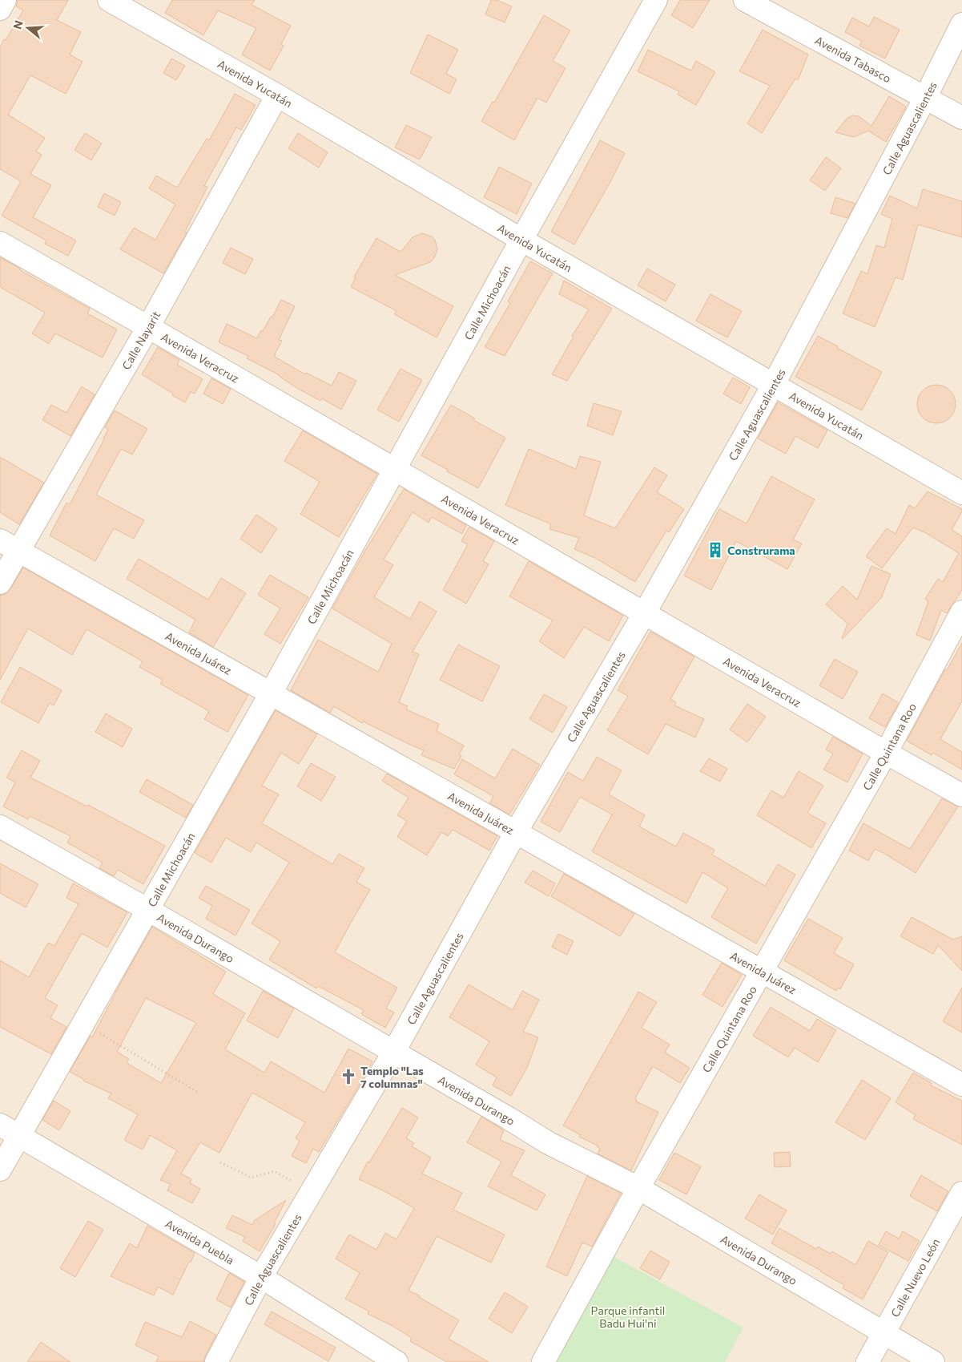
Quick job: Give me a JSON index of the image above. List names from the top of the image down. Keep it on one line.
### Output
{"streets":{"street":["Avenida Tabasco","Avenida Yucatán","Calle Aguascalientes","Calle Michoacán","Calle Nayarit","Avenida Veracruz","Avenida Juárez","Calle Quintana Roo","Avenida Durango","Avenida Puebla","Calle Nuevo León"]},"crossings":[["Avenida Tabasco","Calle Aguascalientes"],["Avenida Yucatán","Calle Aguascalientes"],["Avenida Yucatán","Calle Michoacán"],["Avenida Yucatán","Calle Nayarit"],["Calle Aguascalientes","Avenida Veracruz"],["Calle Aguascalientes","Avenida Juárez"],["Calle Aguascalientes","Avenida Durango"],["Calle Aguascalientes","Avenida Puebla"],["Calle Michoacán","Avenida Veracruz"],["Calle Michoacán","Avenida Juárez"],["Calle Michoacán","Avenida Durango"],["Calle Michoacán","Avenida Puebla"],["Calle Nayarit","Avenida Veracruz"],["Calle Nayarit","Avenida Juárez"],["Avenida Veracruz","Calle Quintana Roo"],["Avenida Juárez","Calle Quintana Roo"],["Calle Quintana Roo","Avenida Durango"],["Avenida Durango","Calle Nuevo León"]],"parks":["Parque infantil Badu Hui'ni"],"places":{"building":["Construrama"],"church":["Templo \"Las 7 columnas\""]},"north":"left"}
